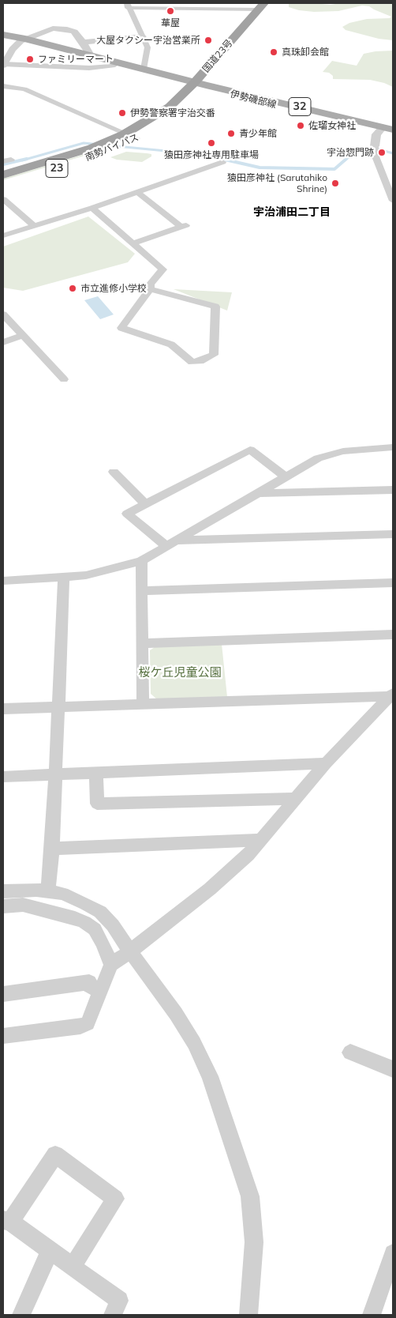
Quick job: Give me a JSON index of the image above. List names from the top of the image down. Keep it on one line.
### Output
{"streets":{"highway":["国道23号","南勢バイパス","23"],"main road":["伊勢磯部線","32"]},"crossings":[["国道23号","伊勢磯部線"],["国道23号","南勢バイパス"],["伊勢磯部線","南勢バイパス"]],"districts":["宇治浦田二丁目"],"parks":["桜ケ丘児童公園"],"places":["華屋","大屋タクシー宇治営業所","真珠卸会館","ファミリーマート","伊勢警察署宇治交番","佐瑠女神社","青少年館","猿田彦神社専用駐車場","宇治惣門跡","猿田彦神社 (Sarutahiko Shrine)","市立進修小学校"]}
